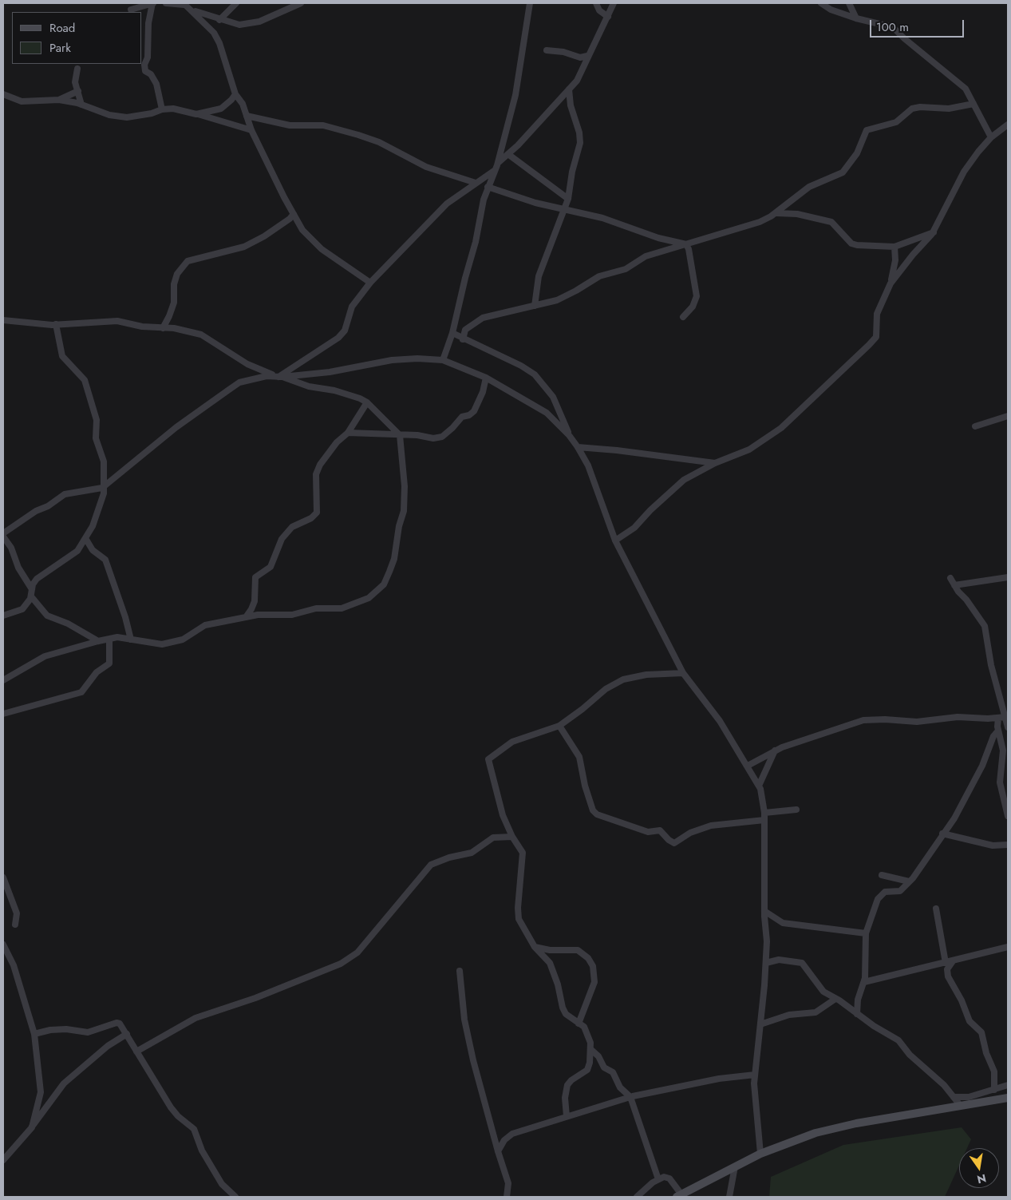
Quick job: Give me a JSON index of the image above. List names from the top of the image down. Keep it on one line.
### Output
{"legend":["Road","Park"],"scale_bar":"100 m","north":"bottom"}
